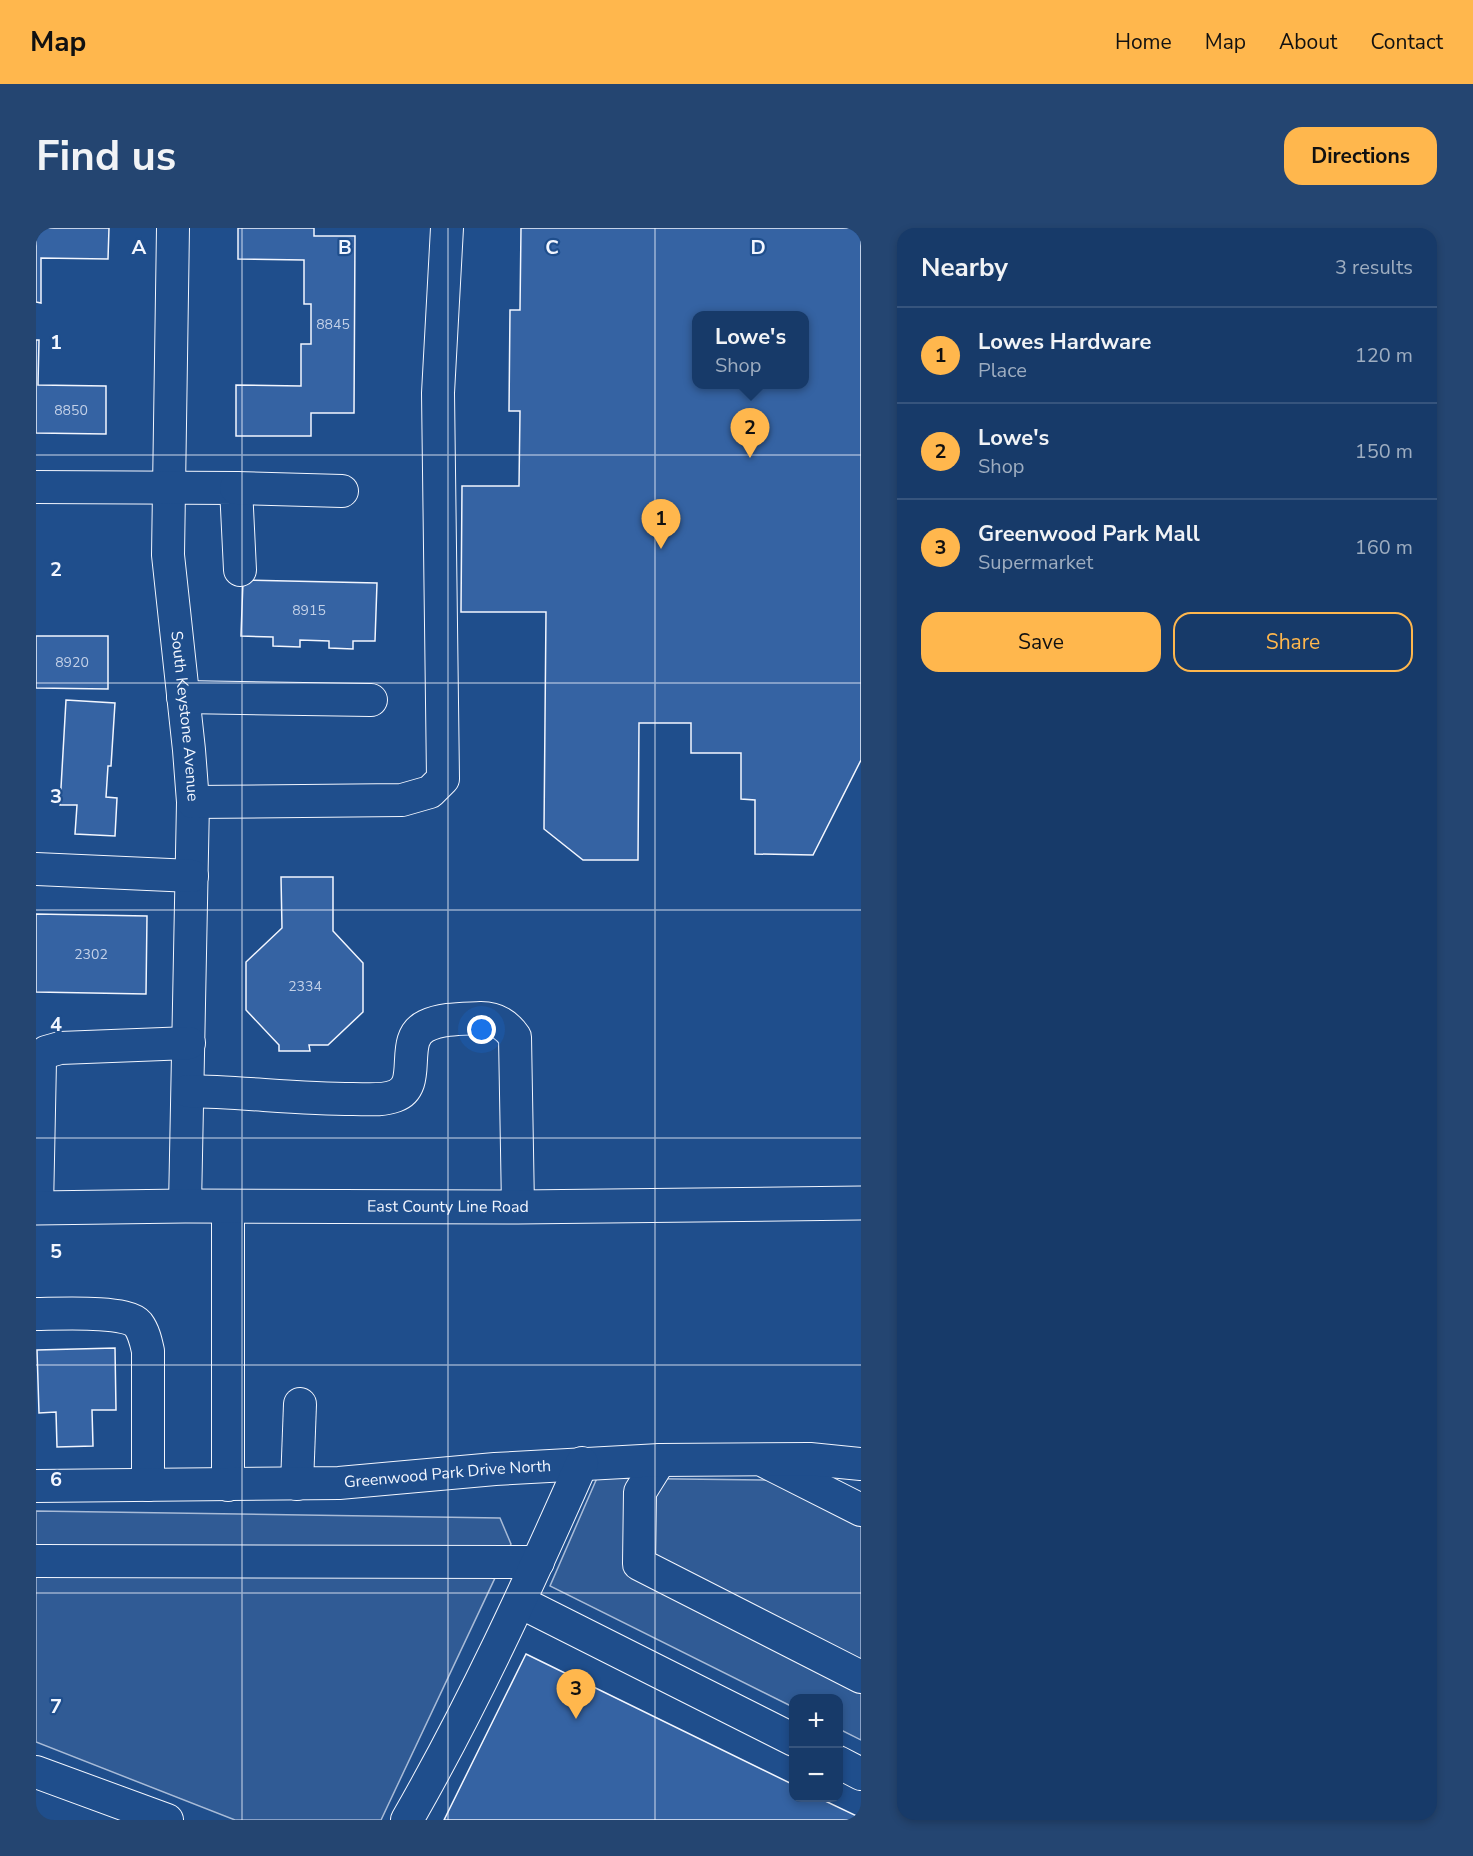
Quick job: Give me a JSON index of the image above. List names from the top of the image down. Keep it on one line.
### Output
{"streets":{"main road":["East County Line Road"],"street":["South Keystone Avenue","Greenwood Park Drive North"]},"crossings":[["South Keystone Avenue","East County Line Road"]],"house_numbers":["8845","8850","8915","8920","2302","2334"],"page":{"header":"Map","nav":["Home","Map","About","Contact"],"buttons":["Directions",["Save","Share"]],"title":"Find us","heading":["Nearby","3 results"],"list":[{"mark":"1","name":"Lowes Hardware","note":"Place","value":"120 m"},{"mark":"2","name":"Lowe's","note":"Shop","value":"150 m"},{"mark":"3","name":"Greenwood Park Mall","note":"Supermarket","value":"160 m"}],"popup":["Lowe's","Shop"],"pins":["2","1","3"],"map_buttons":["+","−"]},"grid":{"columns":["A","B","C","D"],"rows":["1","2","3","4","5","6","7"]}}
